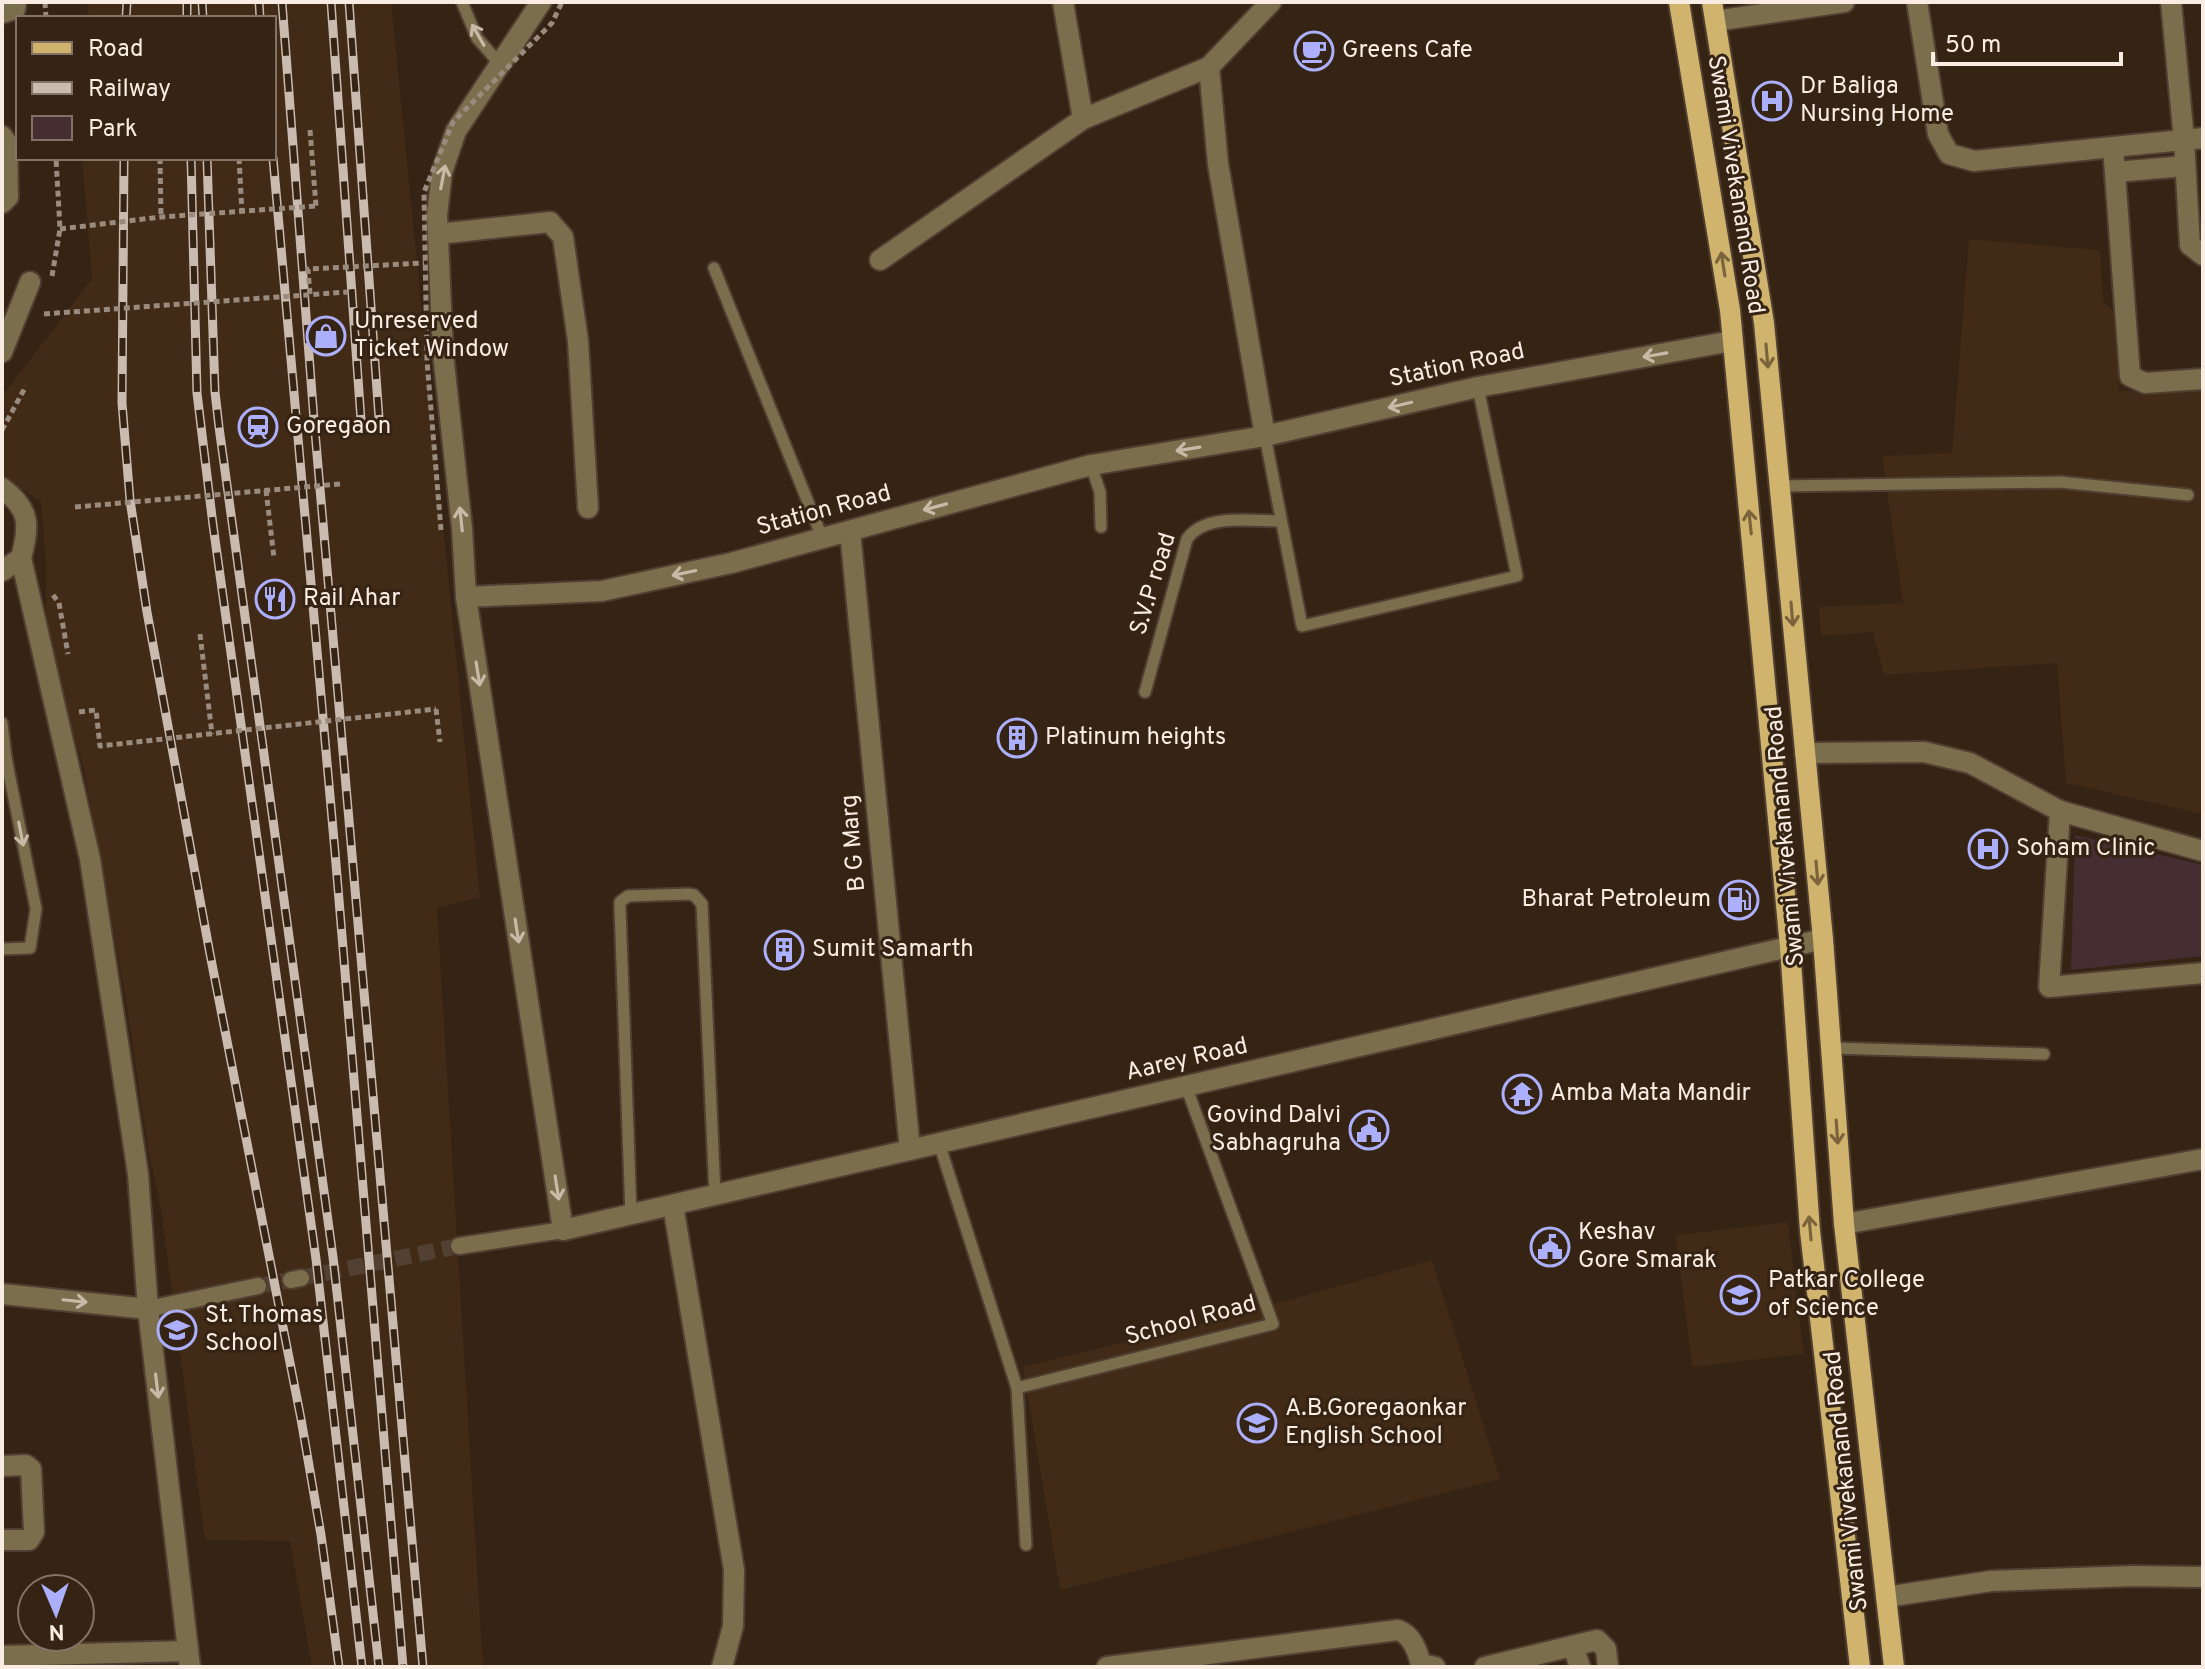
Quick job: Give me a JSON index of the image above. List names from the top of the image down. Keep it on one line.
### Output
{"streets":{"main road":["Swami Vivekanand Road"],"street":["Station Road","B G Marg","Aarey Road"],"lane":["S.V.P road","School Road"]},"crossings":[["Swami Vivekanand Road","Station Road"],["Swami Vivekanand Road","Aarey Road"],["Station Road","B G Marg"],["B G Marg","Aarey Road"],["Aarey Road","School Road"]],"one_way":["Station Road"],"places":{"cafe":["Greens Cafe"],"hospital":["Dr Baliga Nursing Home","Soham Clinic"],"shop":["Unreserved Ticket Window"],"station":["Goregaon"],"restaurant":["Rail Ahar"],"building":["Platinum heights","Sumit Samarth"],"fuel station":["Bharat Petroleum"],"temple":["Amba Mata Mandir"],"public building":["Govind Dalvi Sabhagruha","Keshav Gore Smarak"],"school or university":["Patkar College of Science","St. Thomas School","A.B.Goregaonkar English School"]},"legend":["Road","Railway","Park"],"scale_bar":"50 m","north":"bottom"}
